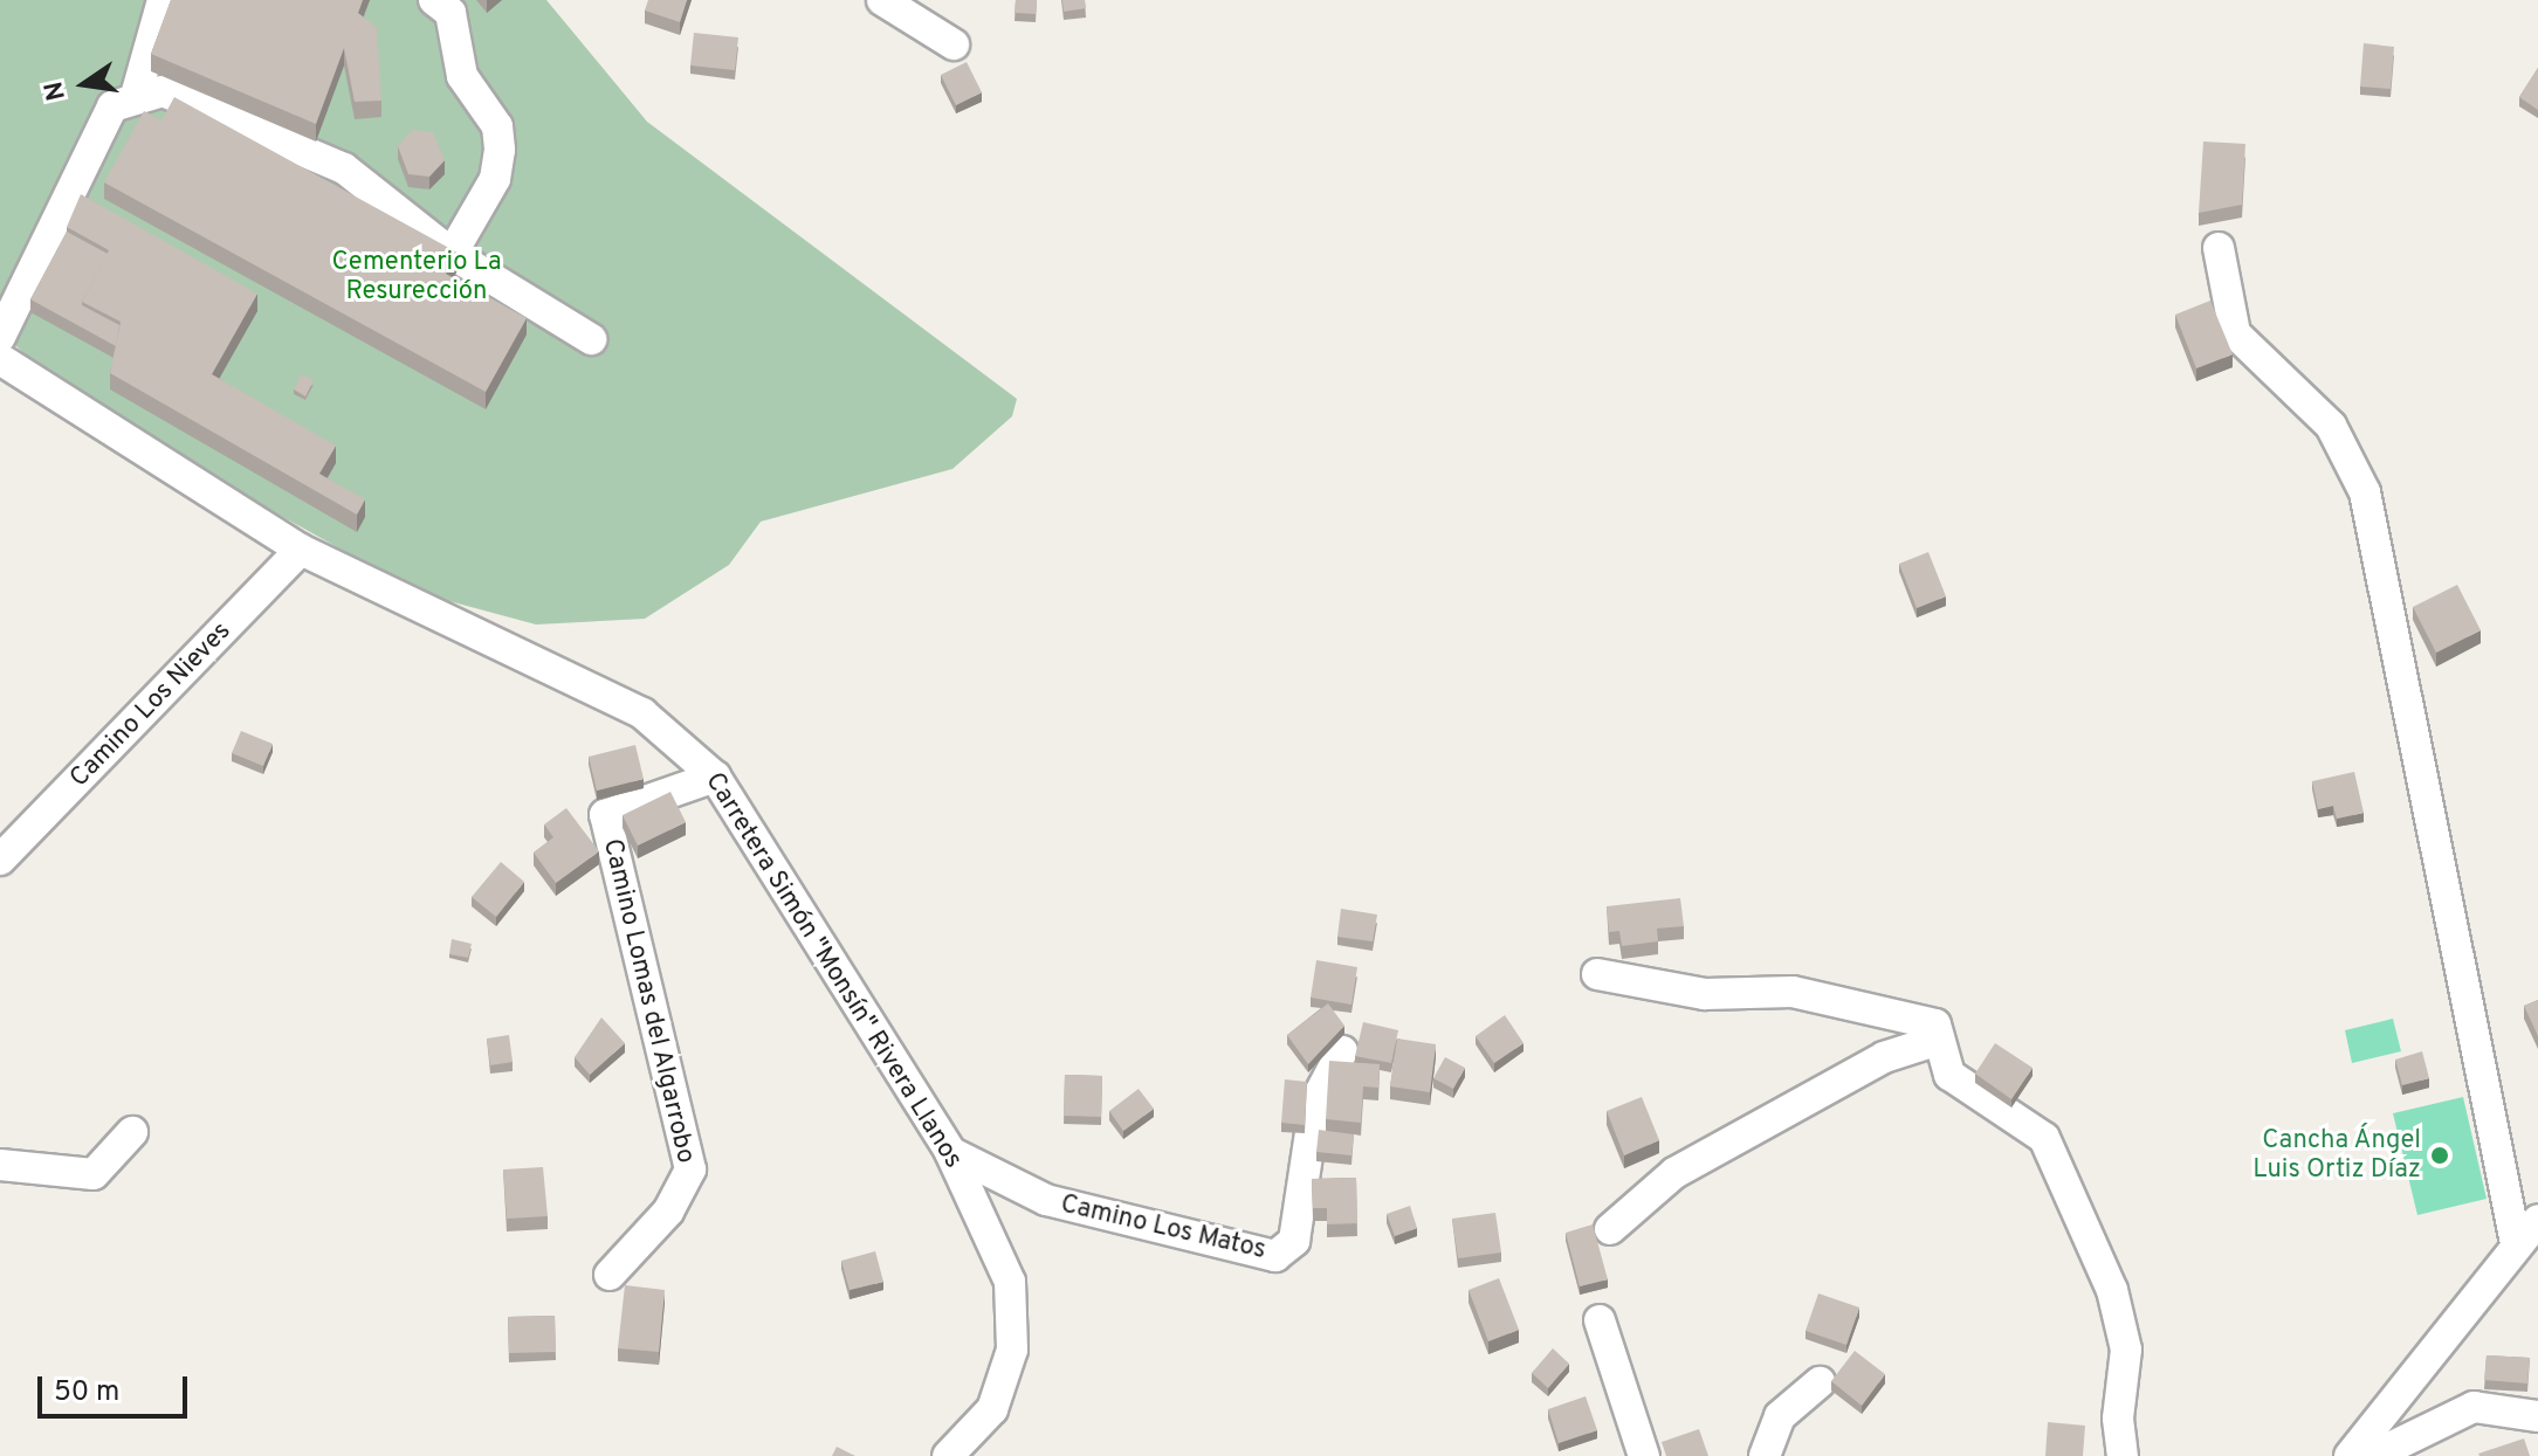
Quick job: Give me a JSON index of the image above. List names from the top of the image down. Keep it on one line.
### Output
{"streets":{"street":["Camino Los Nieves","Carretera Simón \"Monsín\" Rivera Llanos","Camino Lomas del Algarrobo","Camino Los Matos"]},"crossings":[["Camino Los Nieves","Carretera Simón \"Monsín\" Rivera Llanos"],["Carretera Simón \"Monsín\" Rivera Llanos","Camino Lomas del Algarrobo"],["Carretera Simón \"Monsín\" Rivera Llanos","Camino Los Matos"]],"parks":["Cementerio La Resurección"],"places":["Cancha Ángel Luis Ortiz Díaz"],"scale_bar":"50 m","north":"left"}
